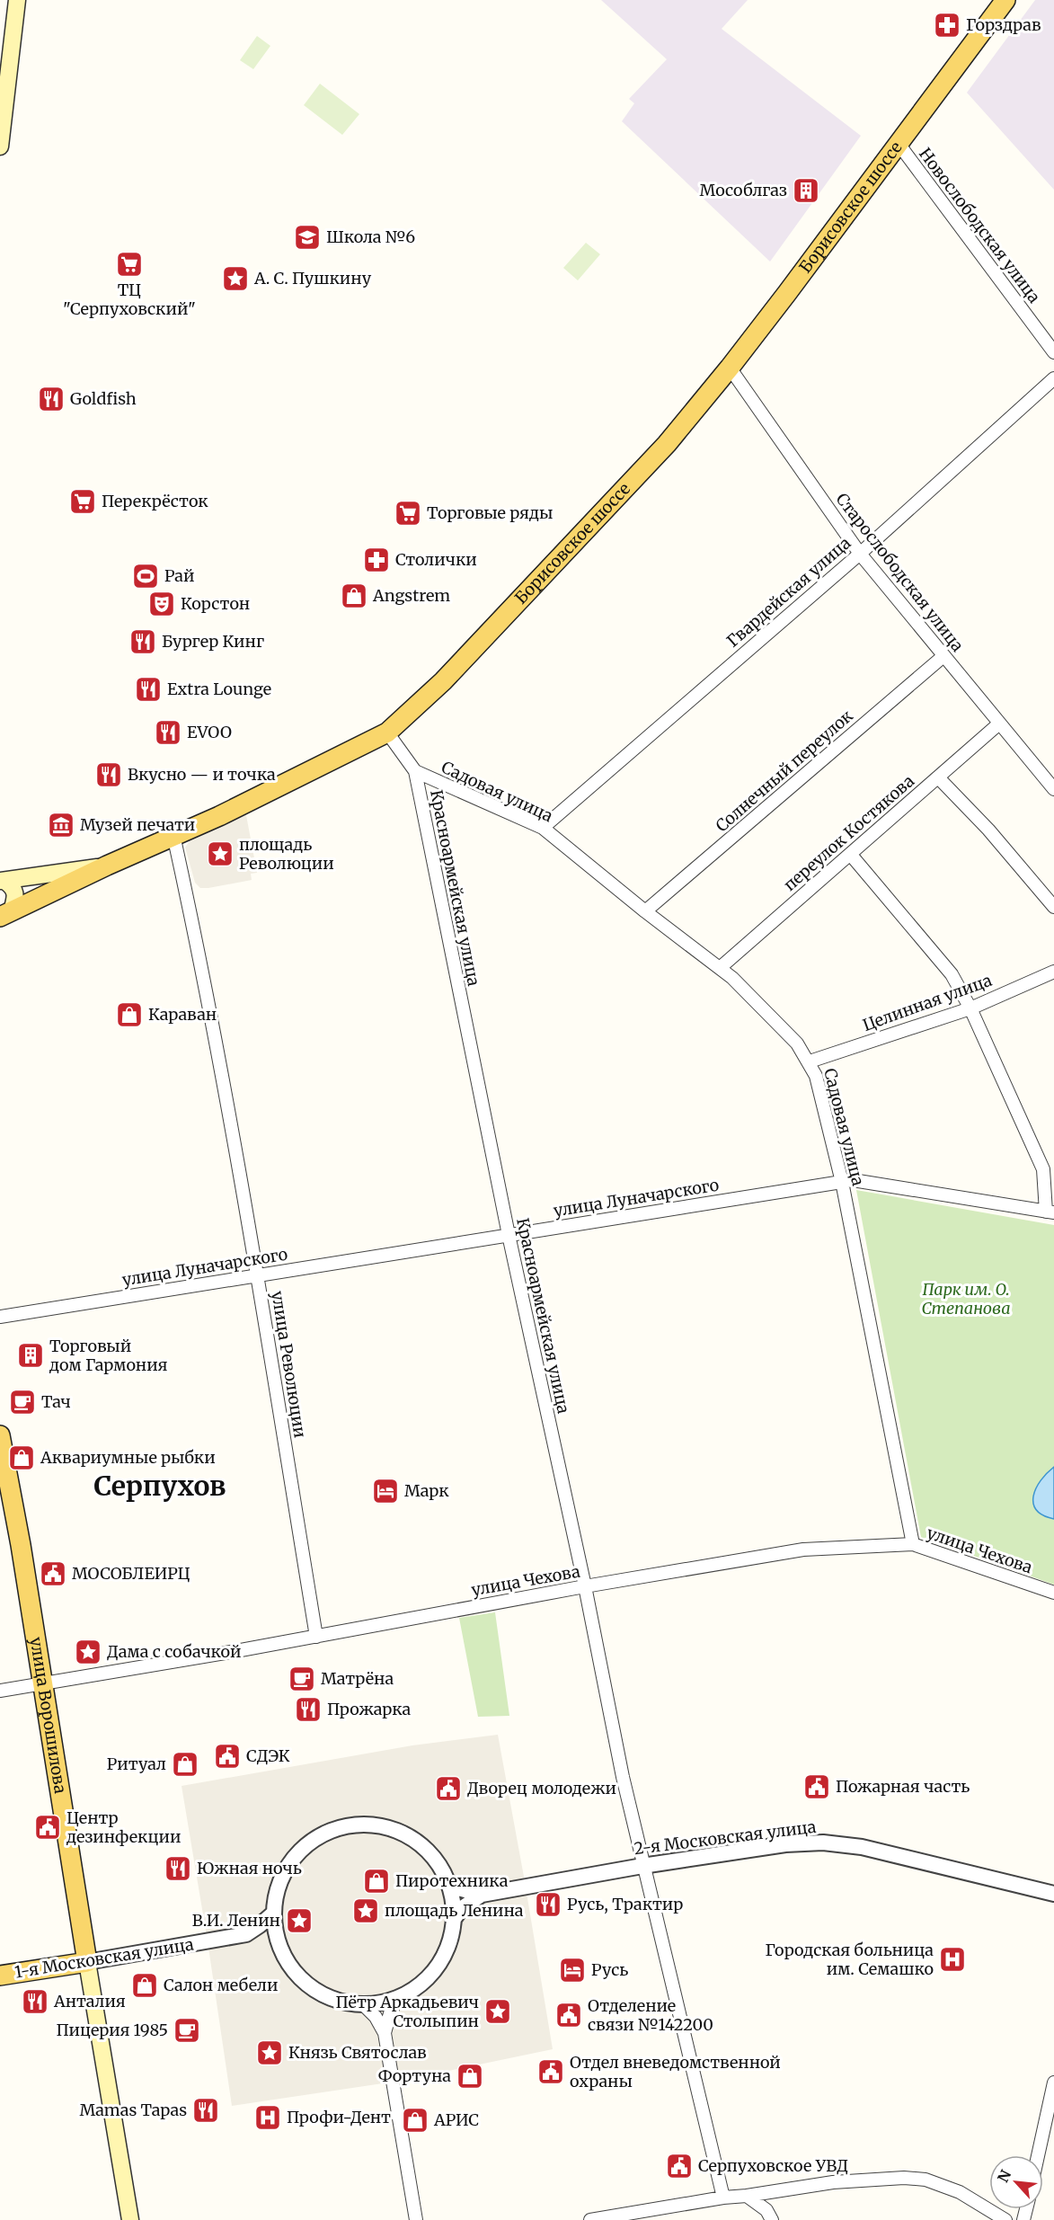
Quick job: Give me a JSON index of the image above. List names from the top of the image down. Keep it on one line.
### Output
{"streets":{"main road":["Борисовское шоссе","улица Ворошилова","1-я Московская улица"],"street":["Новослободская улица","Старослободская улица","Гвардейская улица","Солнечный переулок","Садовая улица","переулок Костякова","Красноармейская улица","Целинная улица","улица Луначарского","улица Революции","улица Чехова","2-я Московская улица"]},"crossings":[["Борисовское шоссе","Новослободская улица"],["Борисовское шоссе","Старослободская улица"],["Борисовское шоссе","Садовая улица"],["Борисовское шоссе","улица Революции"],["Старослободская улица","Гвардейская улица"],["Старослободская улица","Солнечный переулок"],["Старослободская улица","переулок Костякова"],["Гвардейская улица","Садовая улица"],["Солнечный переулок","Садовая улица"],["Садовая улица","переулок Костякова"],["Садовая улица","Красноармейская улица"],["Садовая улица","Целинная улица"],["Садовая улица","улица Луначарского"],["Садовая улица","улица Чехова"],["Красноармейская улица","улица Луначарского"],["Красноармейская улица","улица Чехова"],["Красноармейская улица","2-я Московская улица"],["улица Луначарского","улица Революции"],["улица Революции","улица Чехова"],["улица Чехова","улица Ворошилова"],["улица Ворошилова","1-я Московская улица"]],"districts":["Серпухов"],"parks":["Парк им. О. Степанова"],"places":{"pharmacy":["Горздрав","Столички"],"building":["Мособлгаз","Торговый дом Гармония"],"school or university":["Школа №6"],"supermarket":["ТЦ \"Серпуховский\"","Перекрёсток","Торговые ряды"],"place":["А. С. Пушкину","площадь Революции","Дама с собачкой","площадь Ленина","В.И. Ленин","Пётр Аркадьевич Столыпин","Князь Святослав"],"restaurant":["Goldfish","Бургер Кинг","Extra Lounge","EVOO","Вкусно — и точка","Прожарка","Южная ночь","Русь, Трактир","Анталия","Mamas Tapas"],"sports":["Рай"],"shop":["Angstrem","Караван","Аквариумные рыбки","Ритуал","Пиротехника","Салон мебели","Фортуна","АРИС"],"theatre":["Корстон"],"museum":["Музей печати"],"cafe":["Тач","Матрёнa","Пицерия 1985"],"hotel":["Марк","Русь"],"public building":["МОСОБЛЕИРЦ","СДЭК","Пожарная часть","Дворец молодежи","Центр дезинфекции","Отделение связи №142200","Отдел вневедомственной охраны","Серпуховское УВД"],"hospital":["Городская больница им. Семашко","Профи-Дент"]},"north":"top left"}
